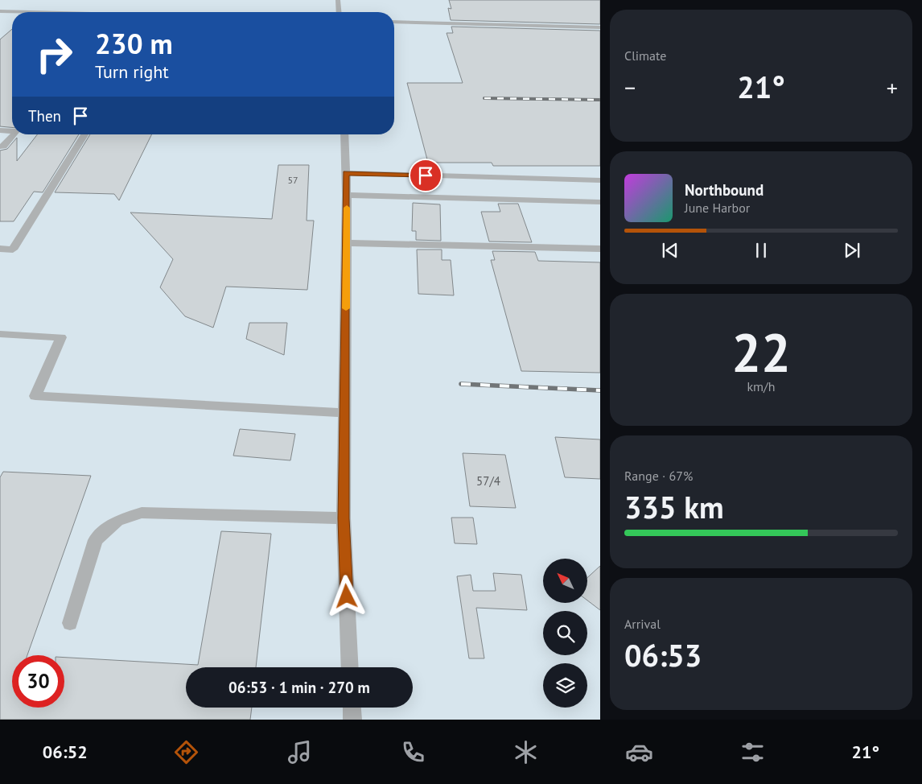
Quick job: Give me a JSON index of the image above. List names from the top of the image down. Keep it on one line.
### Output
{"house_numbers":["57","57/4"],"north":"top left","page":{"tile":["Climate",["22","km/h"],["Range · 67%","335 km"],["Arrival","06:53"]],"turn":["230 m","Turn right"],"heat":["−","21°","+"],"then":"Then","song":["Northbound","June Harbor"],"limit":"30","trip":"06:53 · 1 min · 270 m","tabs":["06:52","21°"]}}
